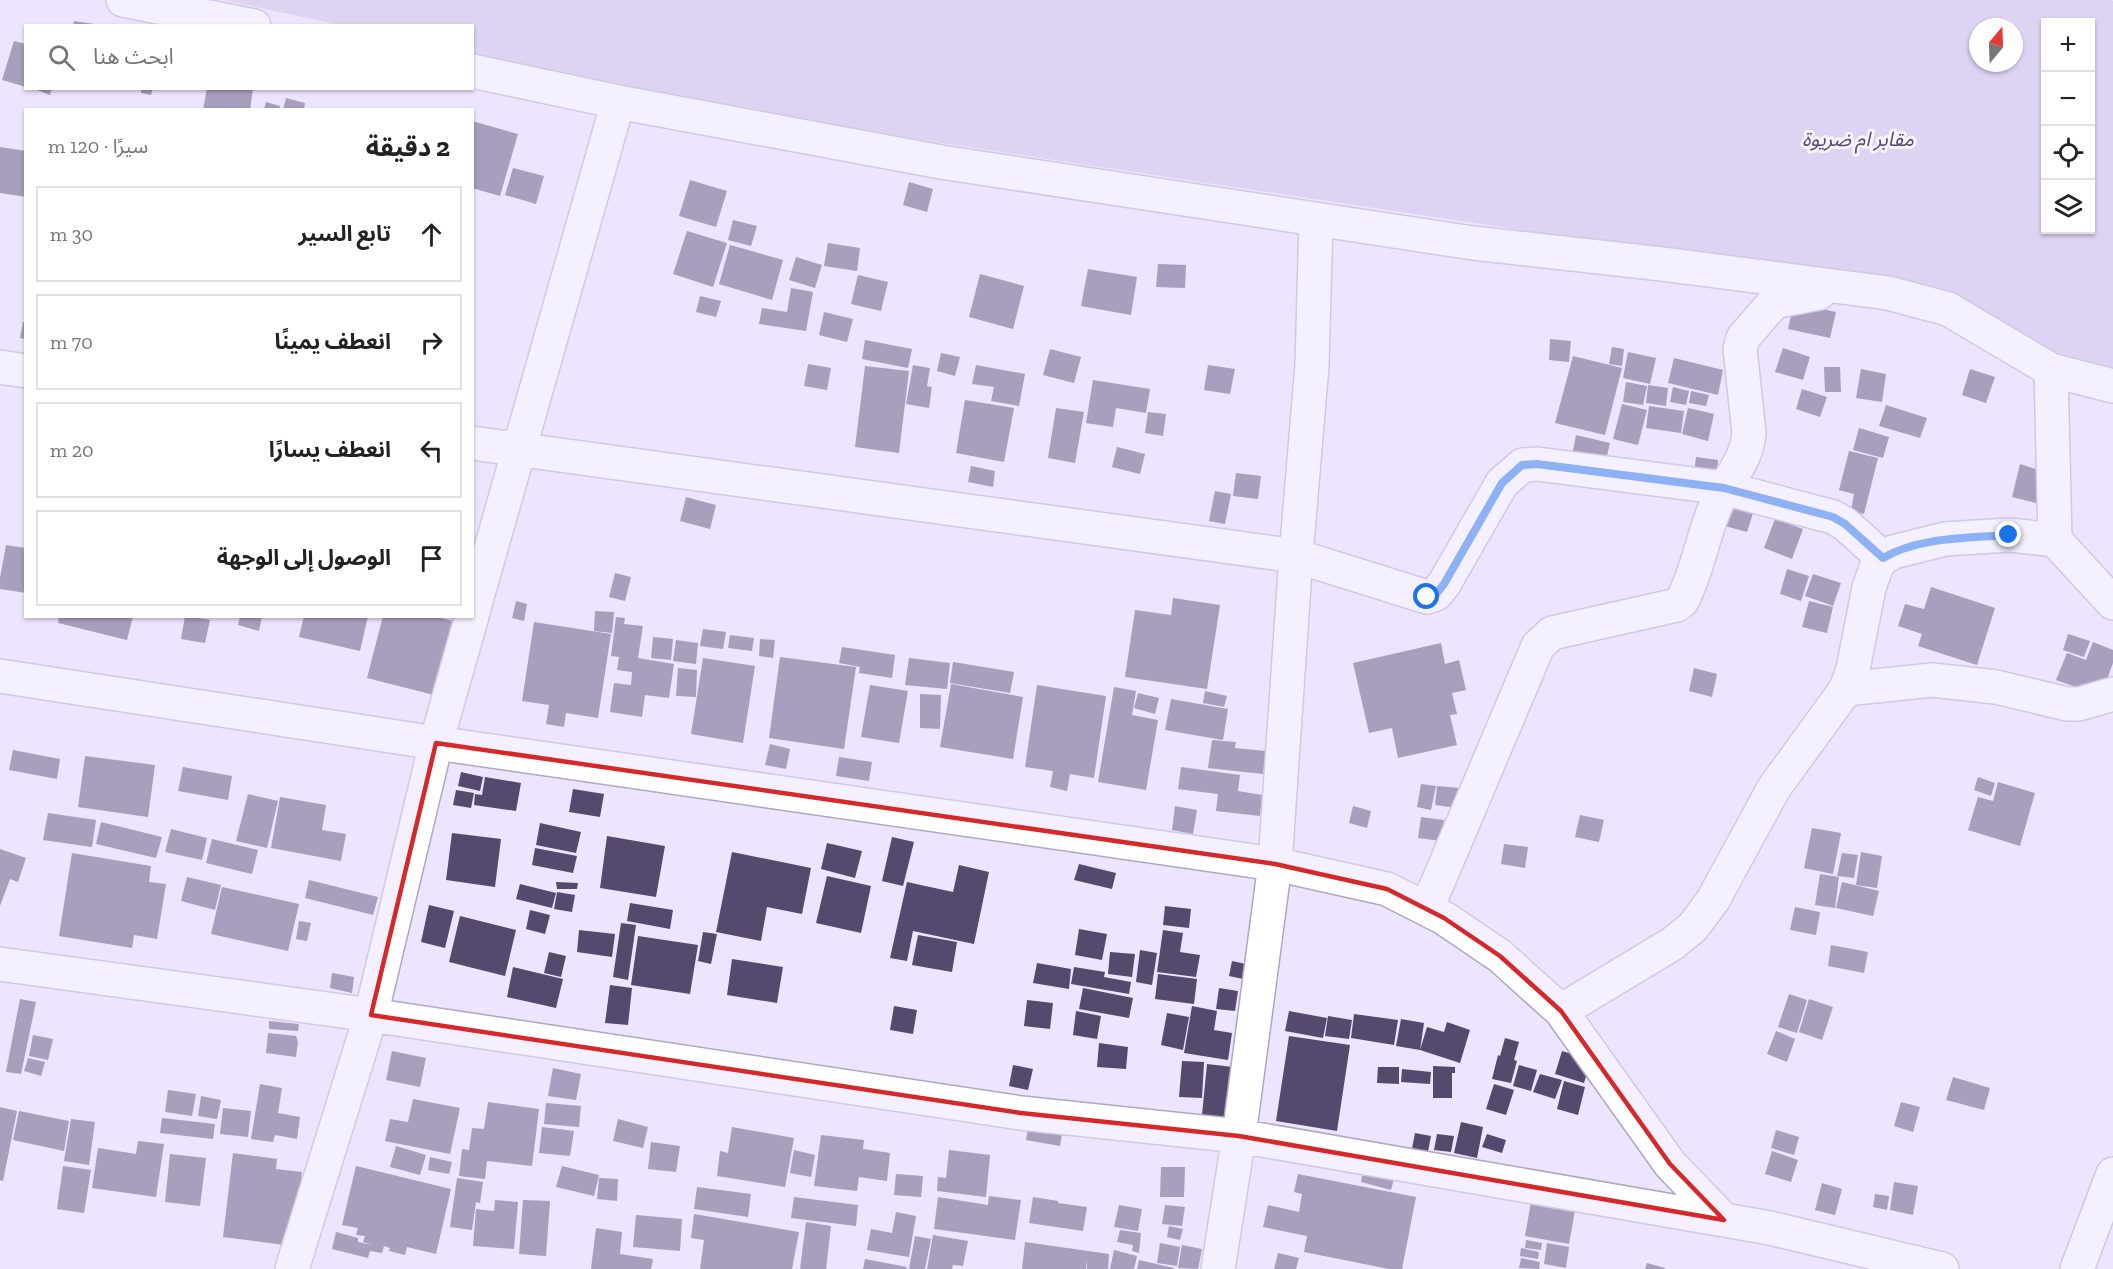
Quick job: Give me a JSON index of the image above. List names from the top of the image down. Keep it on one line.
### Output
{"parks":["مقابر ام ضريوة"],"north":"top","page":{"map_buttons":["+","−"],"search":"ابحث هنا","heading":["2 دقيقة","سيرًا · 120 m"],"list":[["تابع السير","30 m"],["انعطف يمينًا","70 m"],["انعطف يسارًا","20 m"],"الوصول إلى الوجهة"]}}
